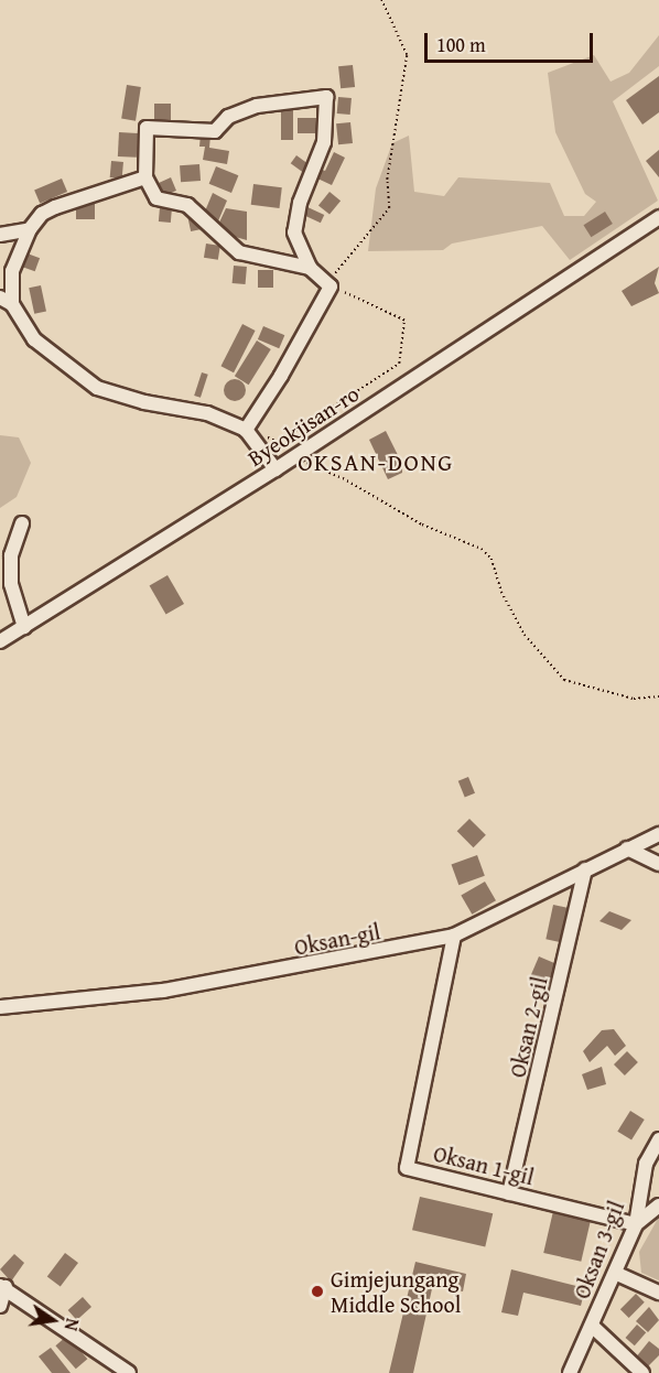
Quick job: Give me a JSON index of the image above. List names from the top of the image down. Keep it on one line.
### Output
{"streets":{"street":["Byeokjisan-ro","Oksan-gil","Oksan 2-gil","Oksan 1-gil","Oksan 3-gil"]},"crossings":[["Oksan-gil","Oksan 2-gil"],["Oksan-gil","Oksan 1-gil"],["Oksan 2-gil","Oksan 1-gil"],["Oksan 1-gil","Oksan 3-gil"]],"districts":["OKSAN-DONG"],"places":["Gimjejungang Middle School"],"scale_bar":"100 m","north":"right"}
